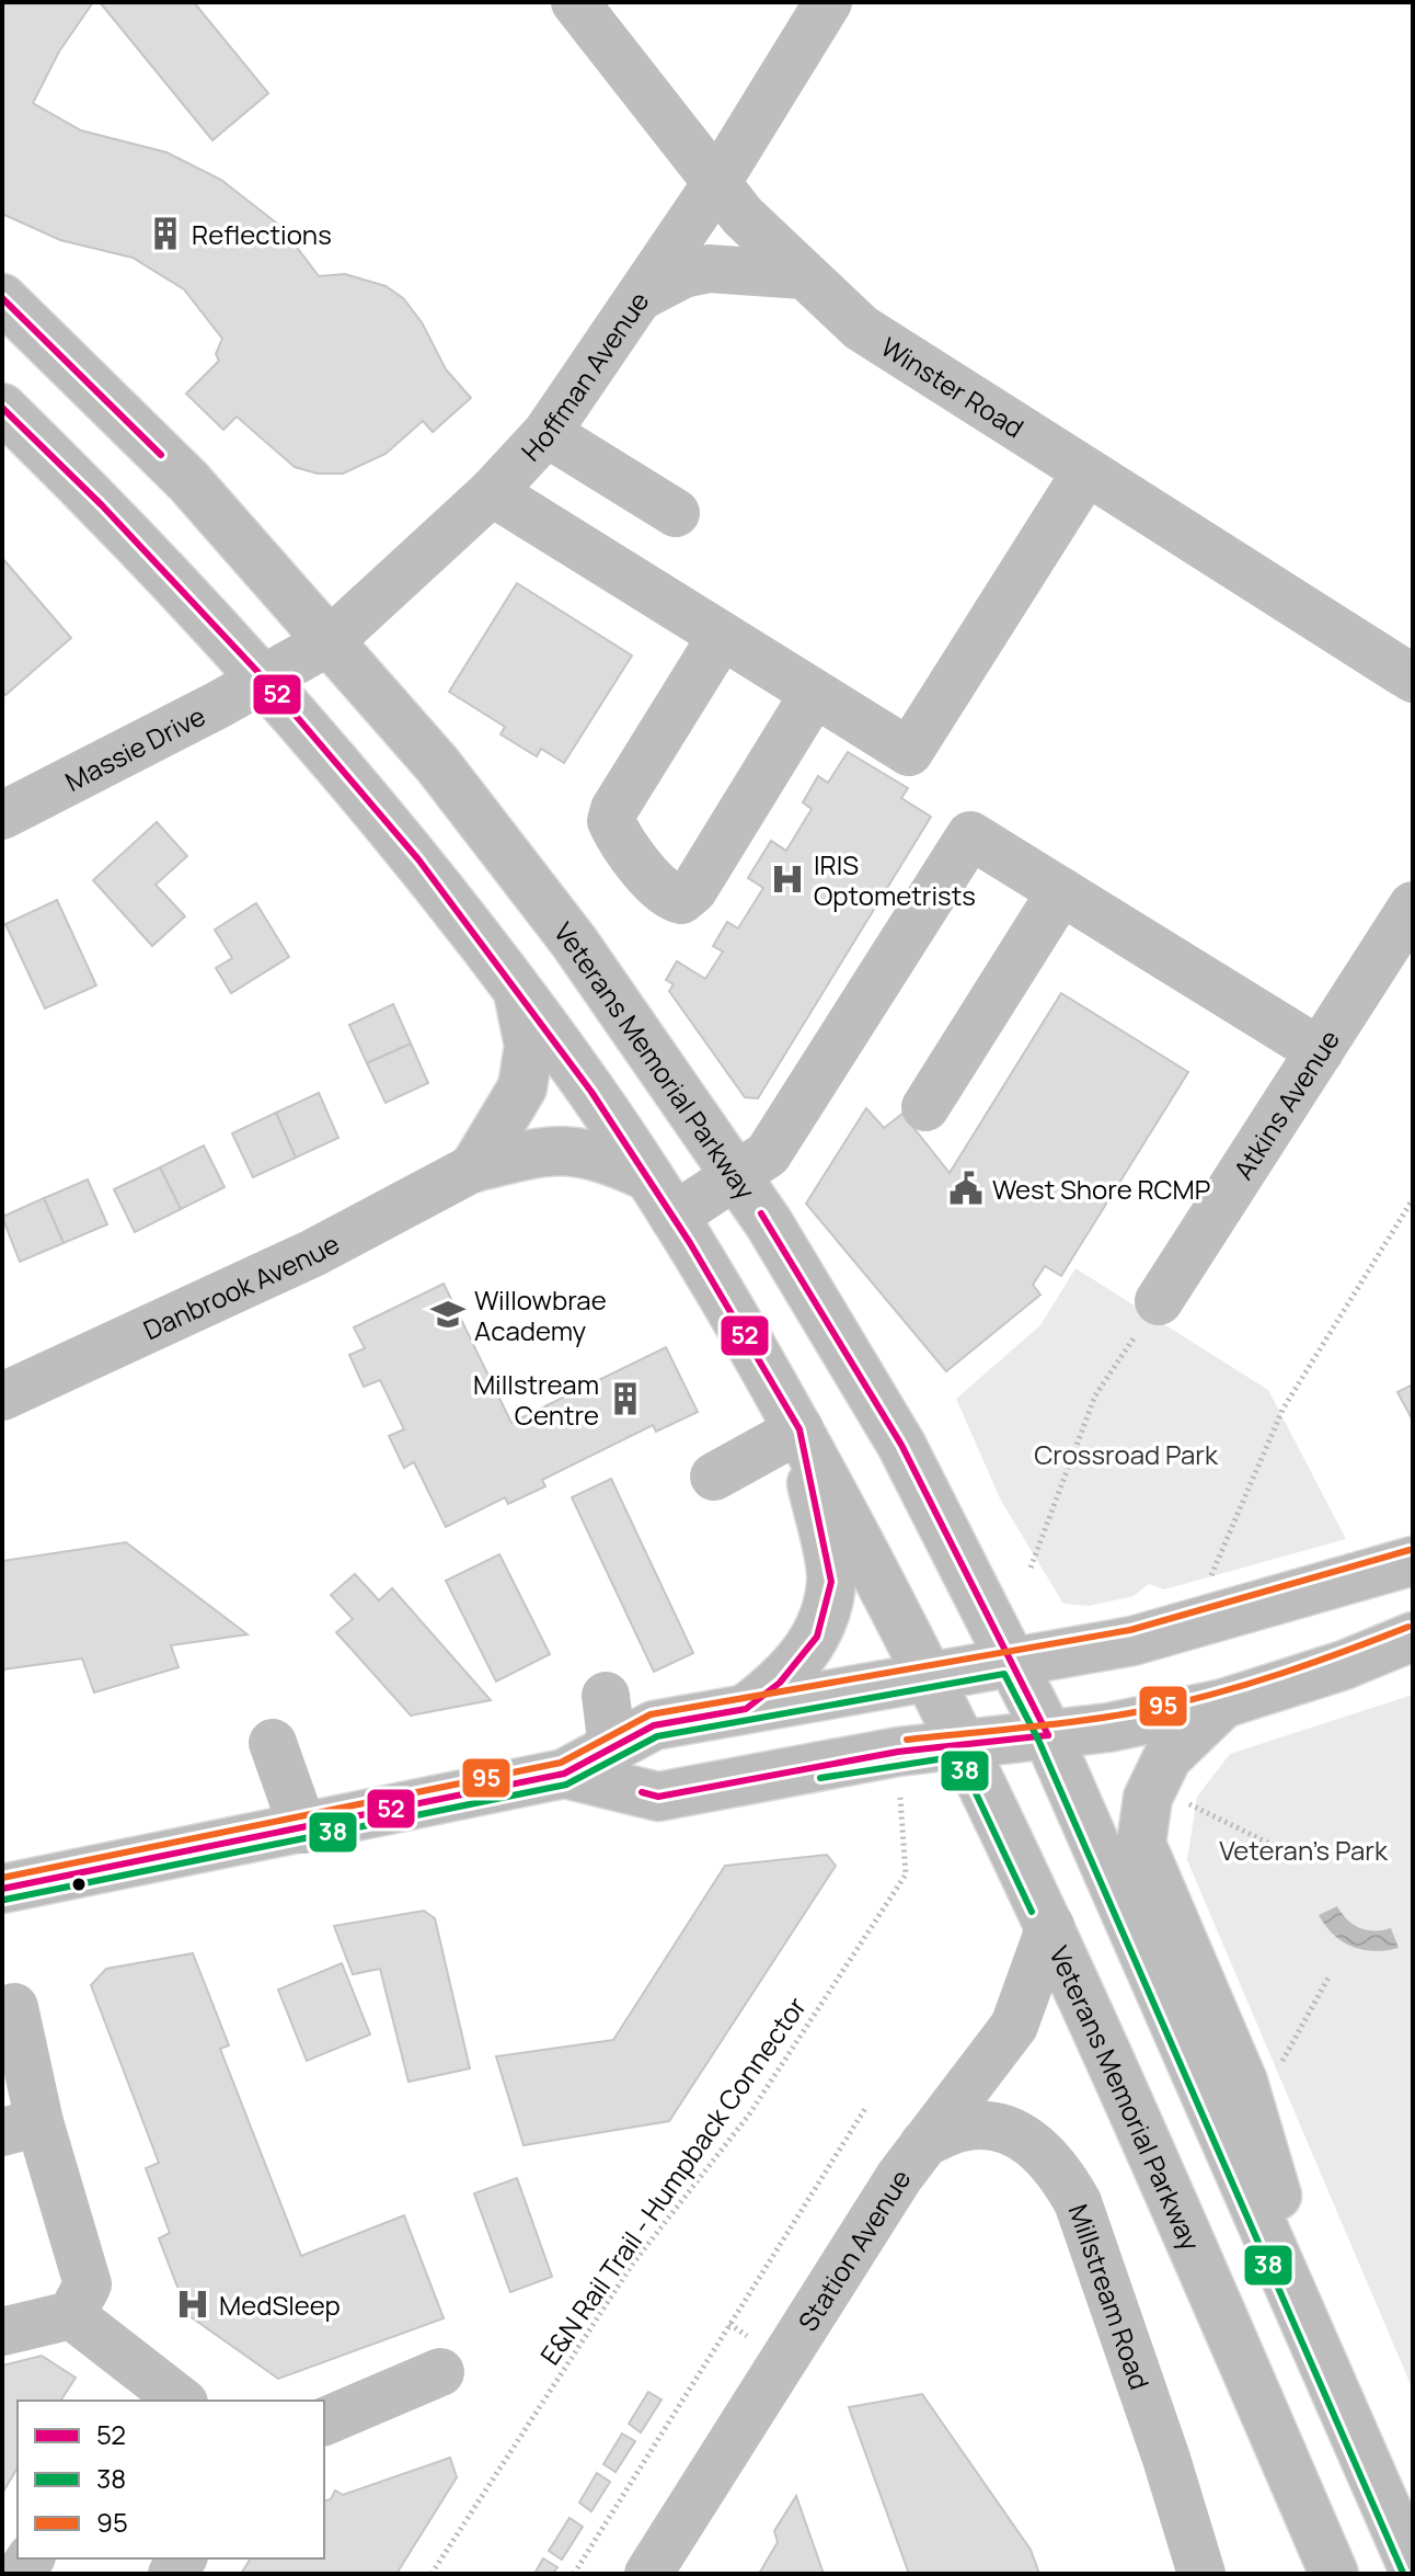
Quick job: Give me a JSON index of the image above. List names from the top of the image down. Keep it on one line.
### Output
{"streets":{"main road":["Veterans Memorial Parkway"],"street":["Hoffman Avenue","Winster Road","Massie Drive","Atkins Avenue","Danbrook Avenue","Station Avenue","Millstream Road"],"path":["E&N Rail Trail - Humpback Connector"]},"crossings":[["Hoffman Avenue","Winster Road"],["Hoffman Avenue","Massie Drive"],["Hoffman Avenue","Veterans Memorial Parkway"],["Massie Drive","Veterans Memorial Parkway"],["Veterans Memorial Parkway","Station Avenue"],["Station Avenue","Millstream Road"]],"parks":["Crossroad Park","Veteran's Park"],"places":{"building":["Reflections","Millstream Centre"],"hospital":["IRIS Optometrists","MedSleep"],"public building":["West Shore RCMP"],"school or university":["Willowbrae Academy"]},"lines":["transit line 52","transit line 95","transit line 38"],"legend":["52","38","95"]}
